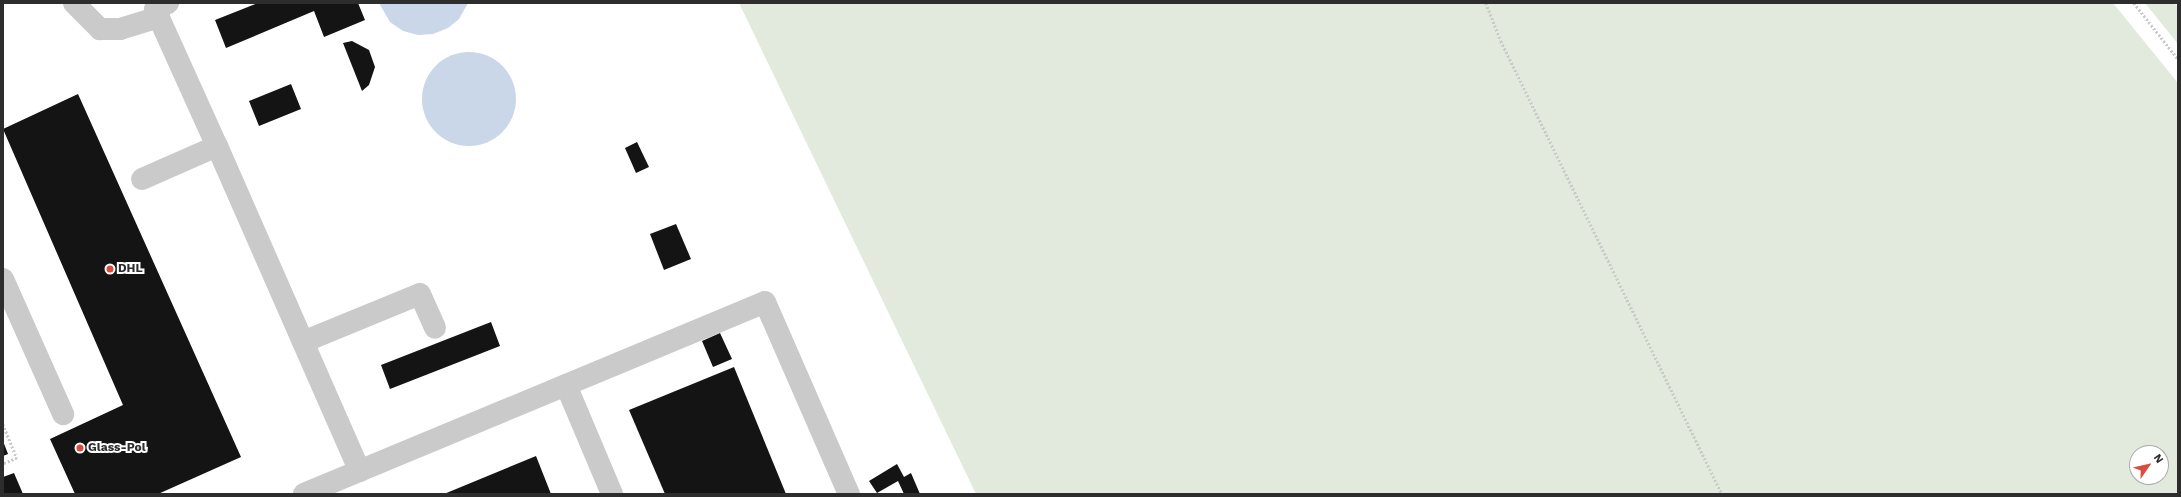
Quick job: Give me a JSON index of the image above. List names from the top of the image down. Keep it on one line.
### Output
{"places":["DHL","Glass-Pol"],"north":"top right"}
